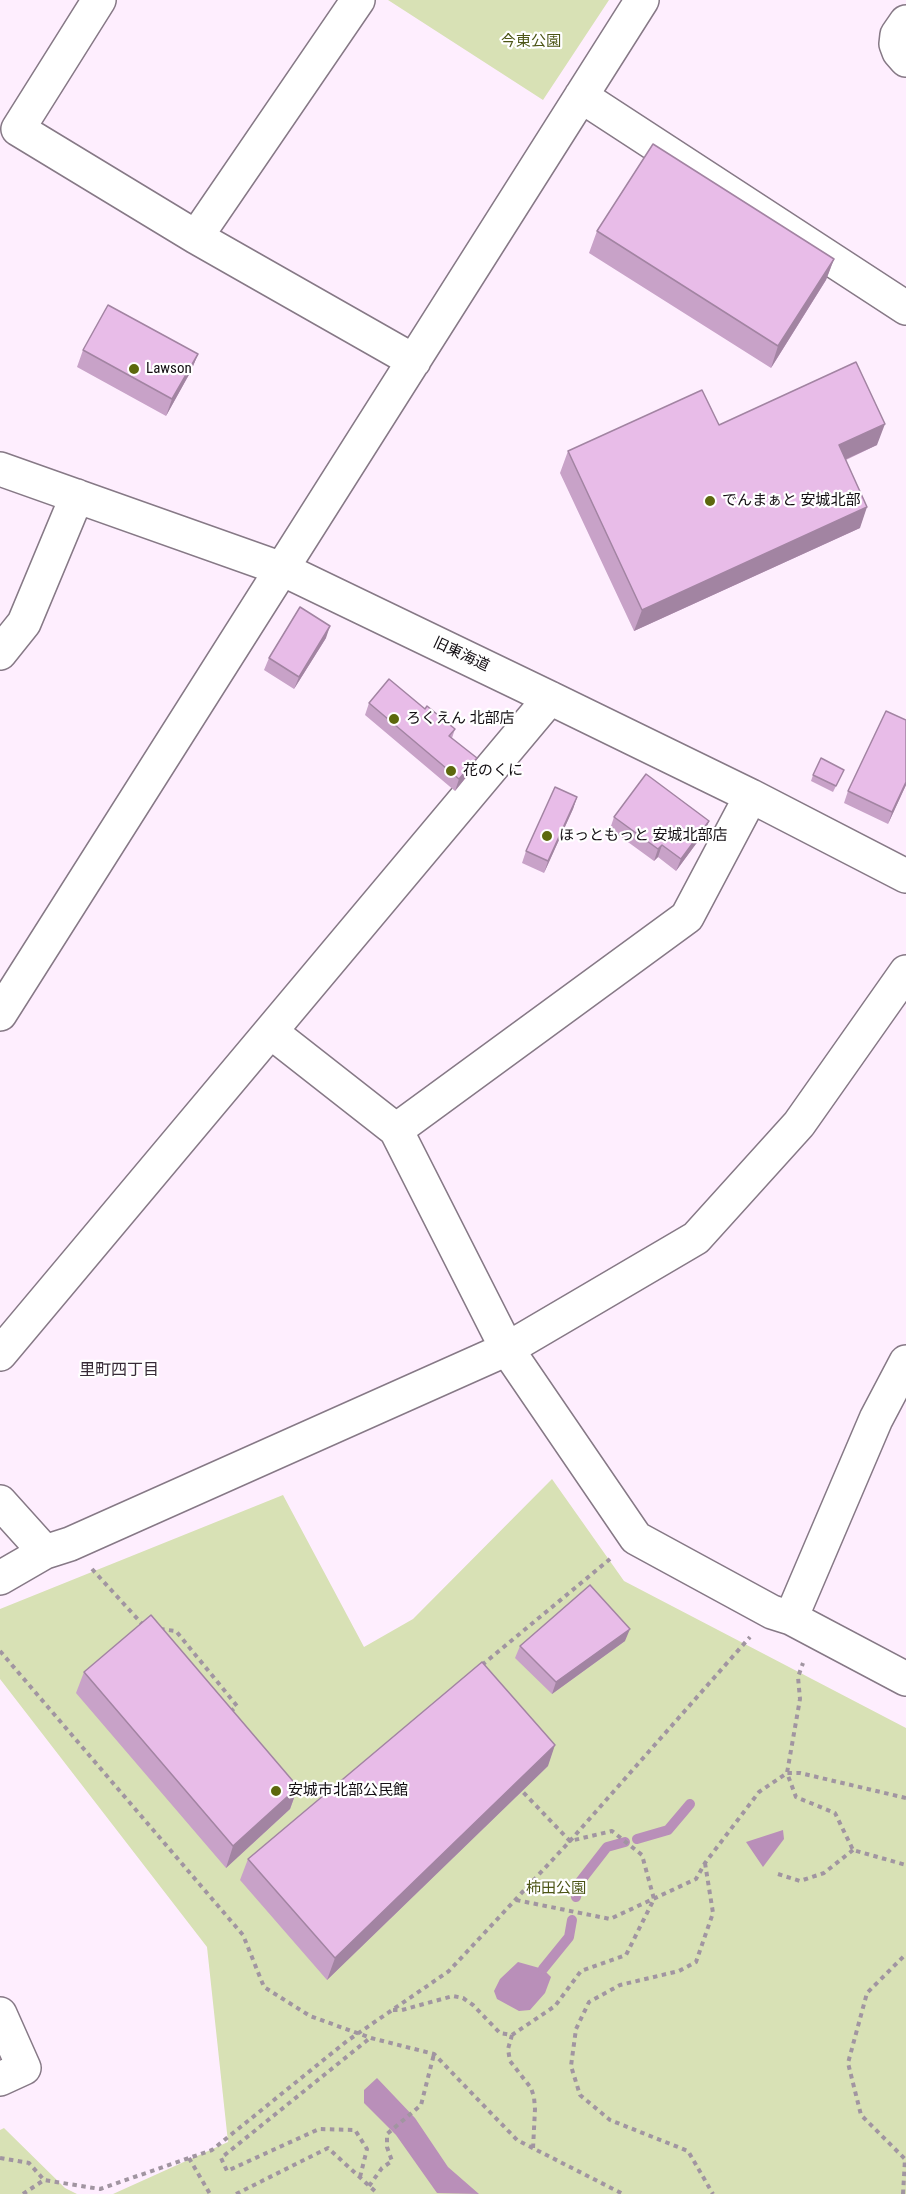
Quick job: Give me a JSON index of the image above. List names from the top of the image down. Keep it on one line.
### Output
{"streets":{"street":["旧東海道"]},"districts":["里町四丁目"],"parks":["今東公園","柿田公園"],"places":["Lawson","でんまぁと 安城北部","ろくえん 北部店","花のくに","ほっともっと 安城北部店","安城市北部公民館"]}
